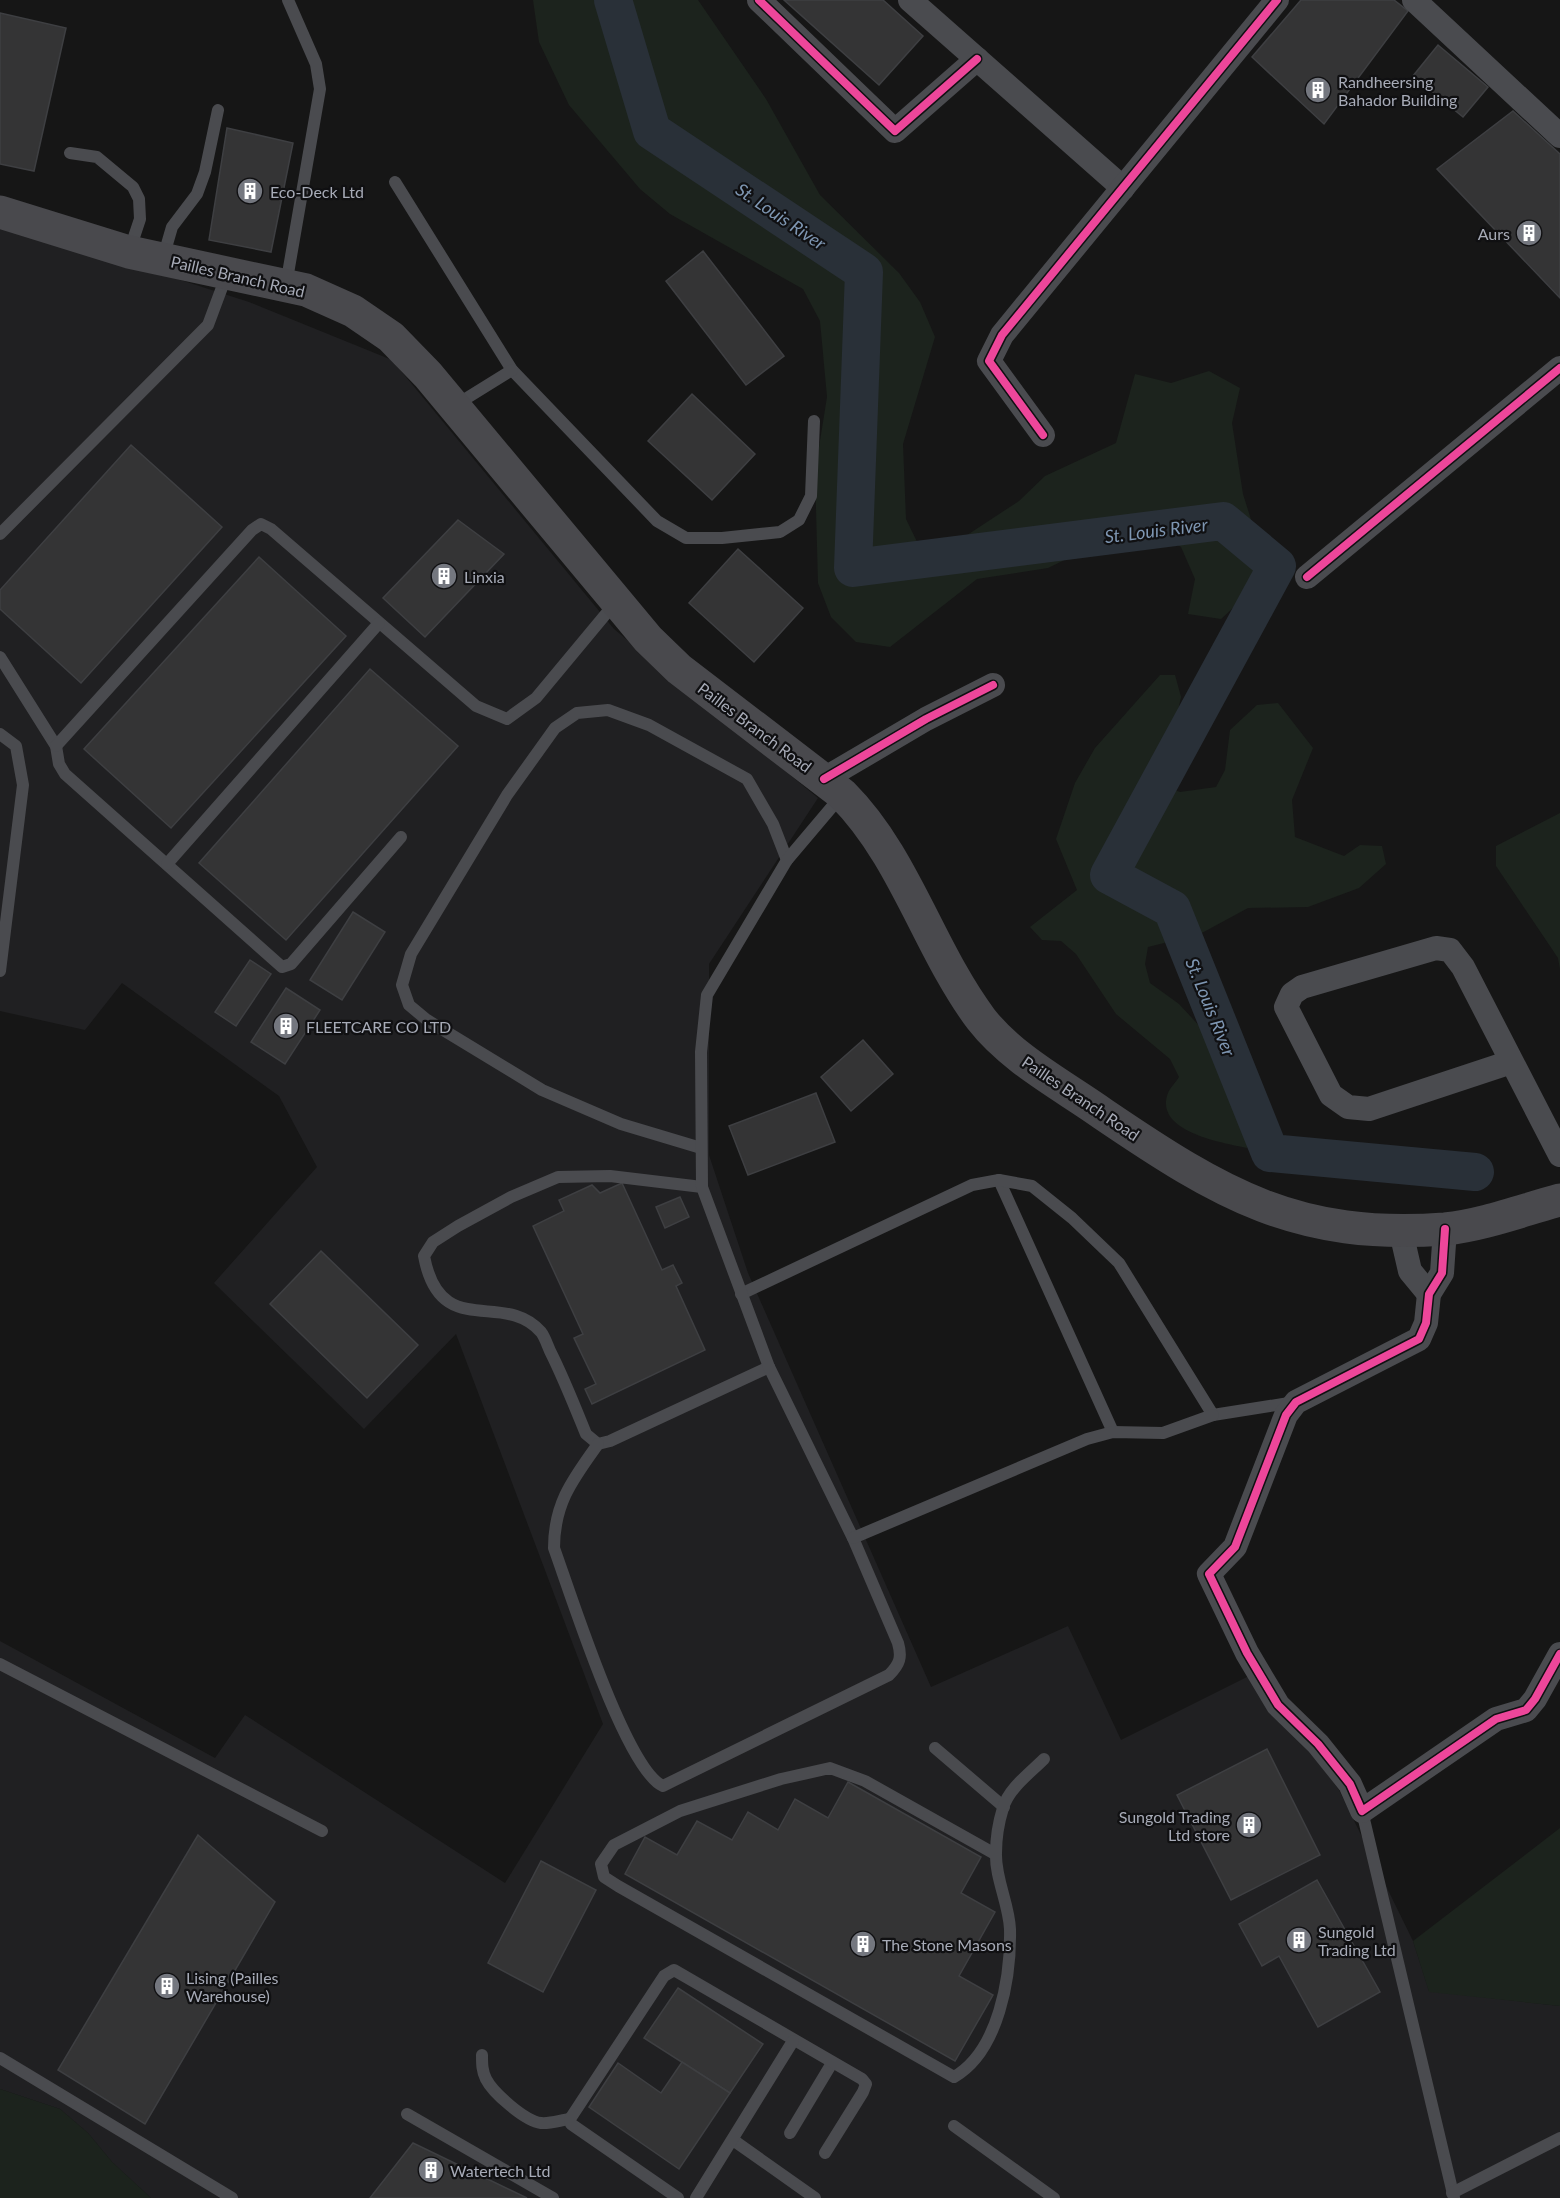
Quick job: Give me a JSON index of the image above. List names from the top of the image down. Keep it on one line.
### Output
{"streets":{"main road":["Pailles Branch Road"]},"water":["St. Louis River"],"places":{"building":["Randheersing Bahador Building","Eco-Deck Ltd","Aurs","Linxia","FLEETCARE CO LTD","Sungold Trading Ltd store","Sungold Trading Ltd","The Stone Masons","Lising (Pailles Warehouse)","Watertech Ltd"]}}
